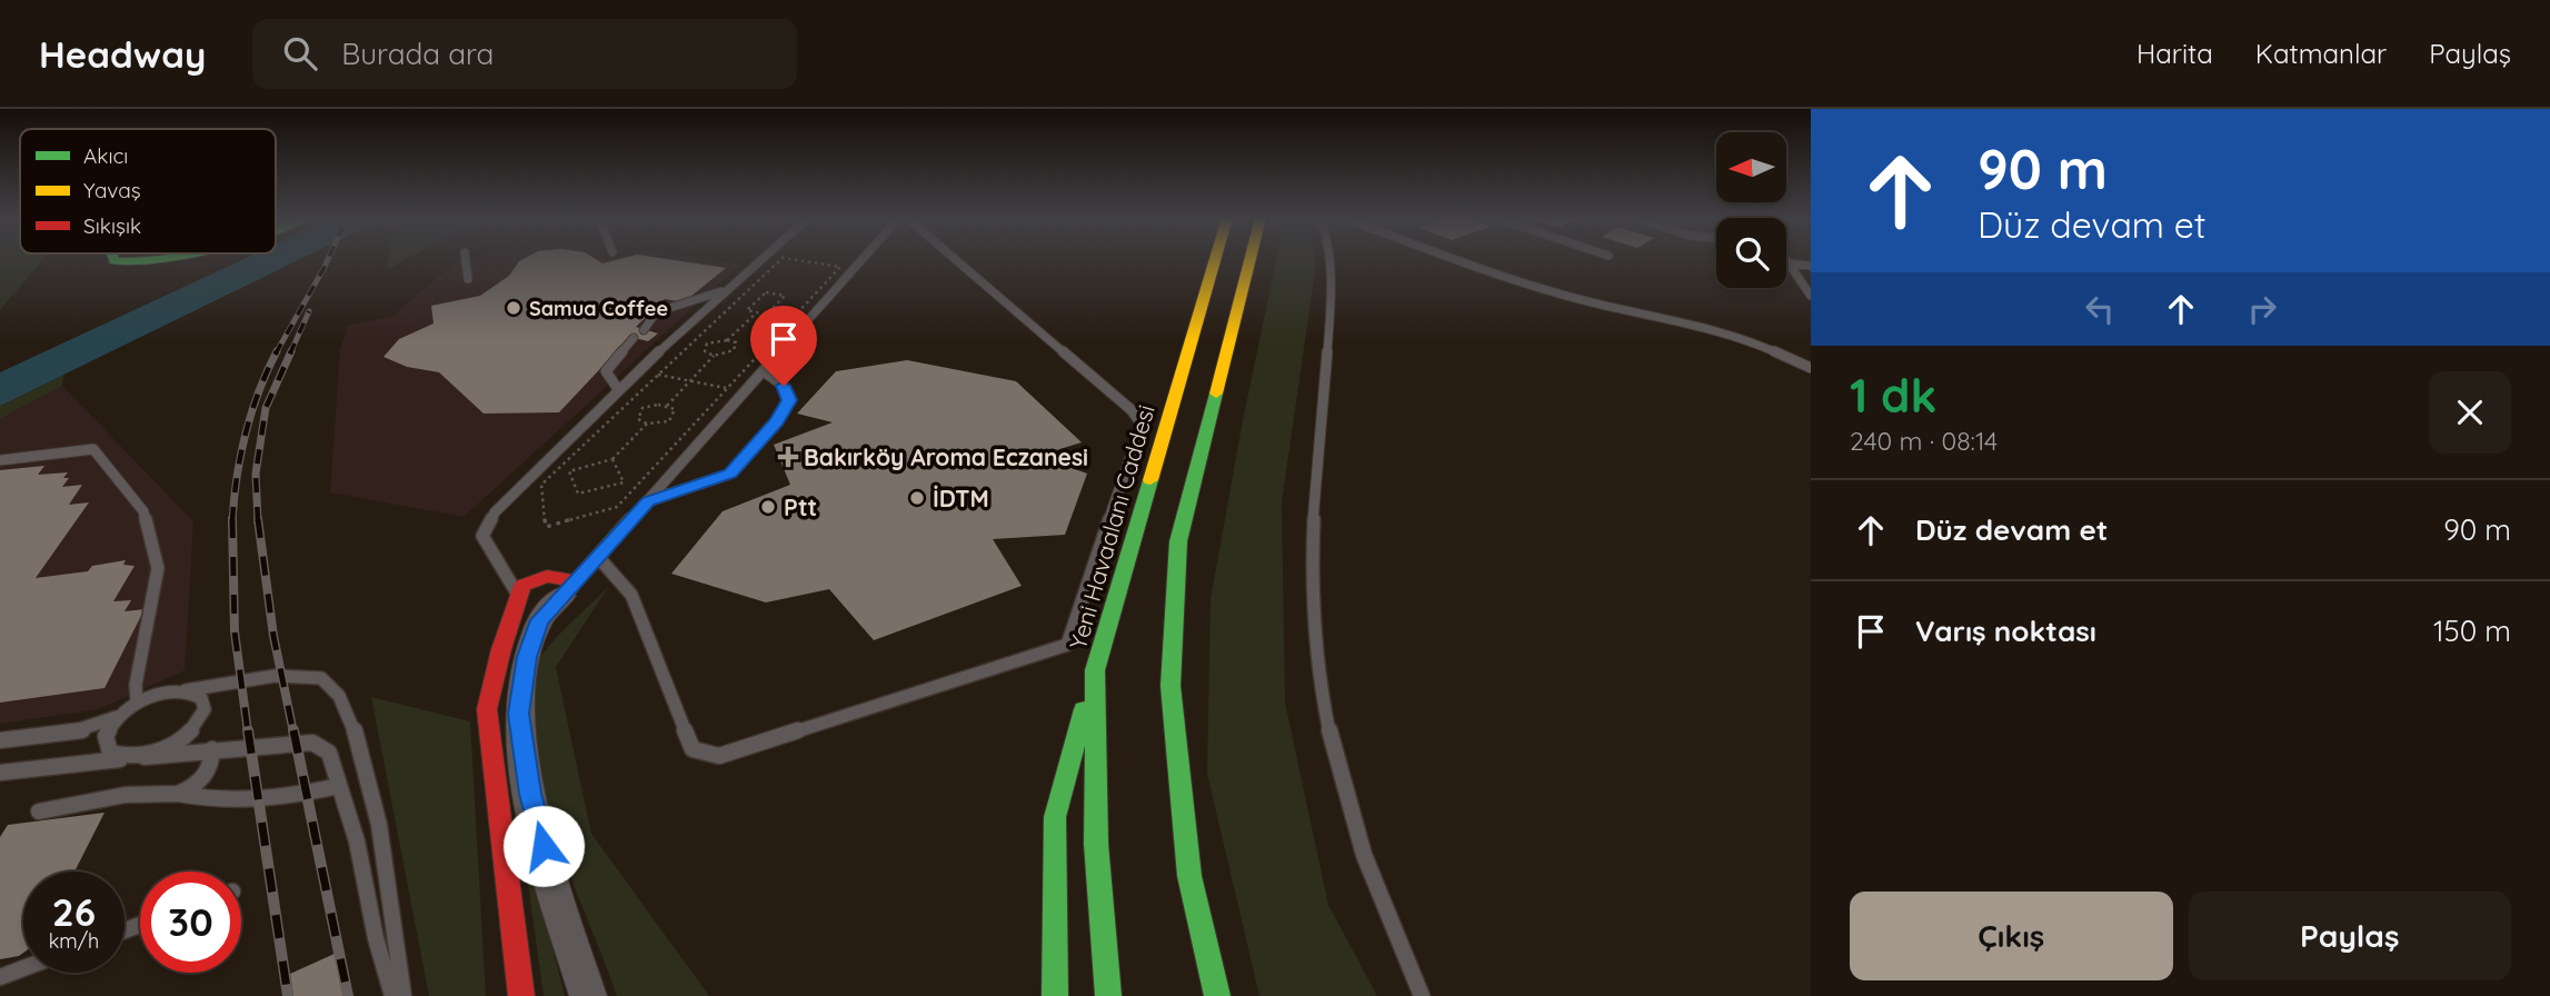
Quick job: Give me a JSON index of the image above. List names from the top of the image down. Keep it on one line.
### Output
{"streets":{"main road":["Yeni Havaalanı Caddesi"]},"places":{"other":["Samua Coffee","İDTM","Ptt"],"health":["Bakırköy Aroma Eczanesi"]},"legend":["Akıcı","Yavaş","Sıkışık"],"north":"left","page":{"header":"Headway","search":"Burada ara","nav":["Harita","Katmanlar","Paylaş"],"turn":["90 m","Düz devam et"],"heading":["1 dk","240 m · 08:14"],"list":[{"name":"Düz devam et","value":"90 m"},{"name":"Varış noktası","value":"150 m"}],"speed":"26 km/h","limit":"30","buttons":["Çıkış","Paylaş"]}}
